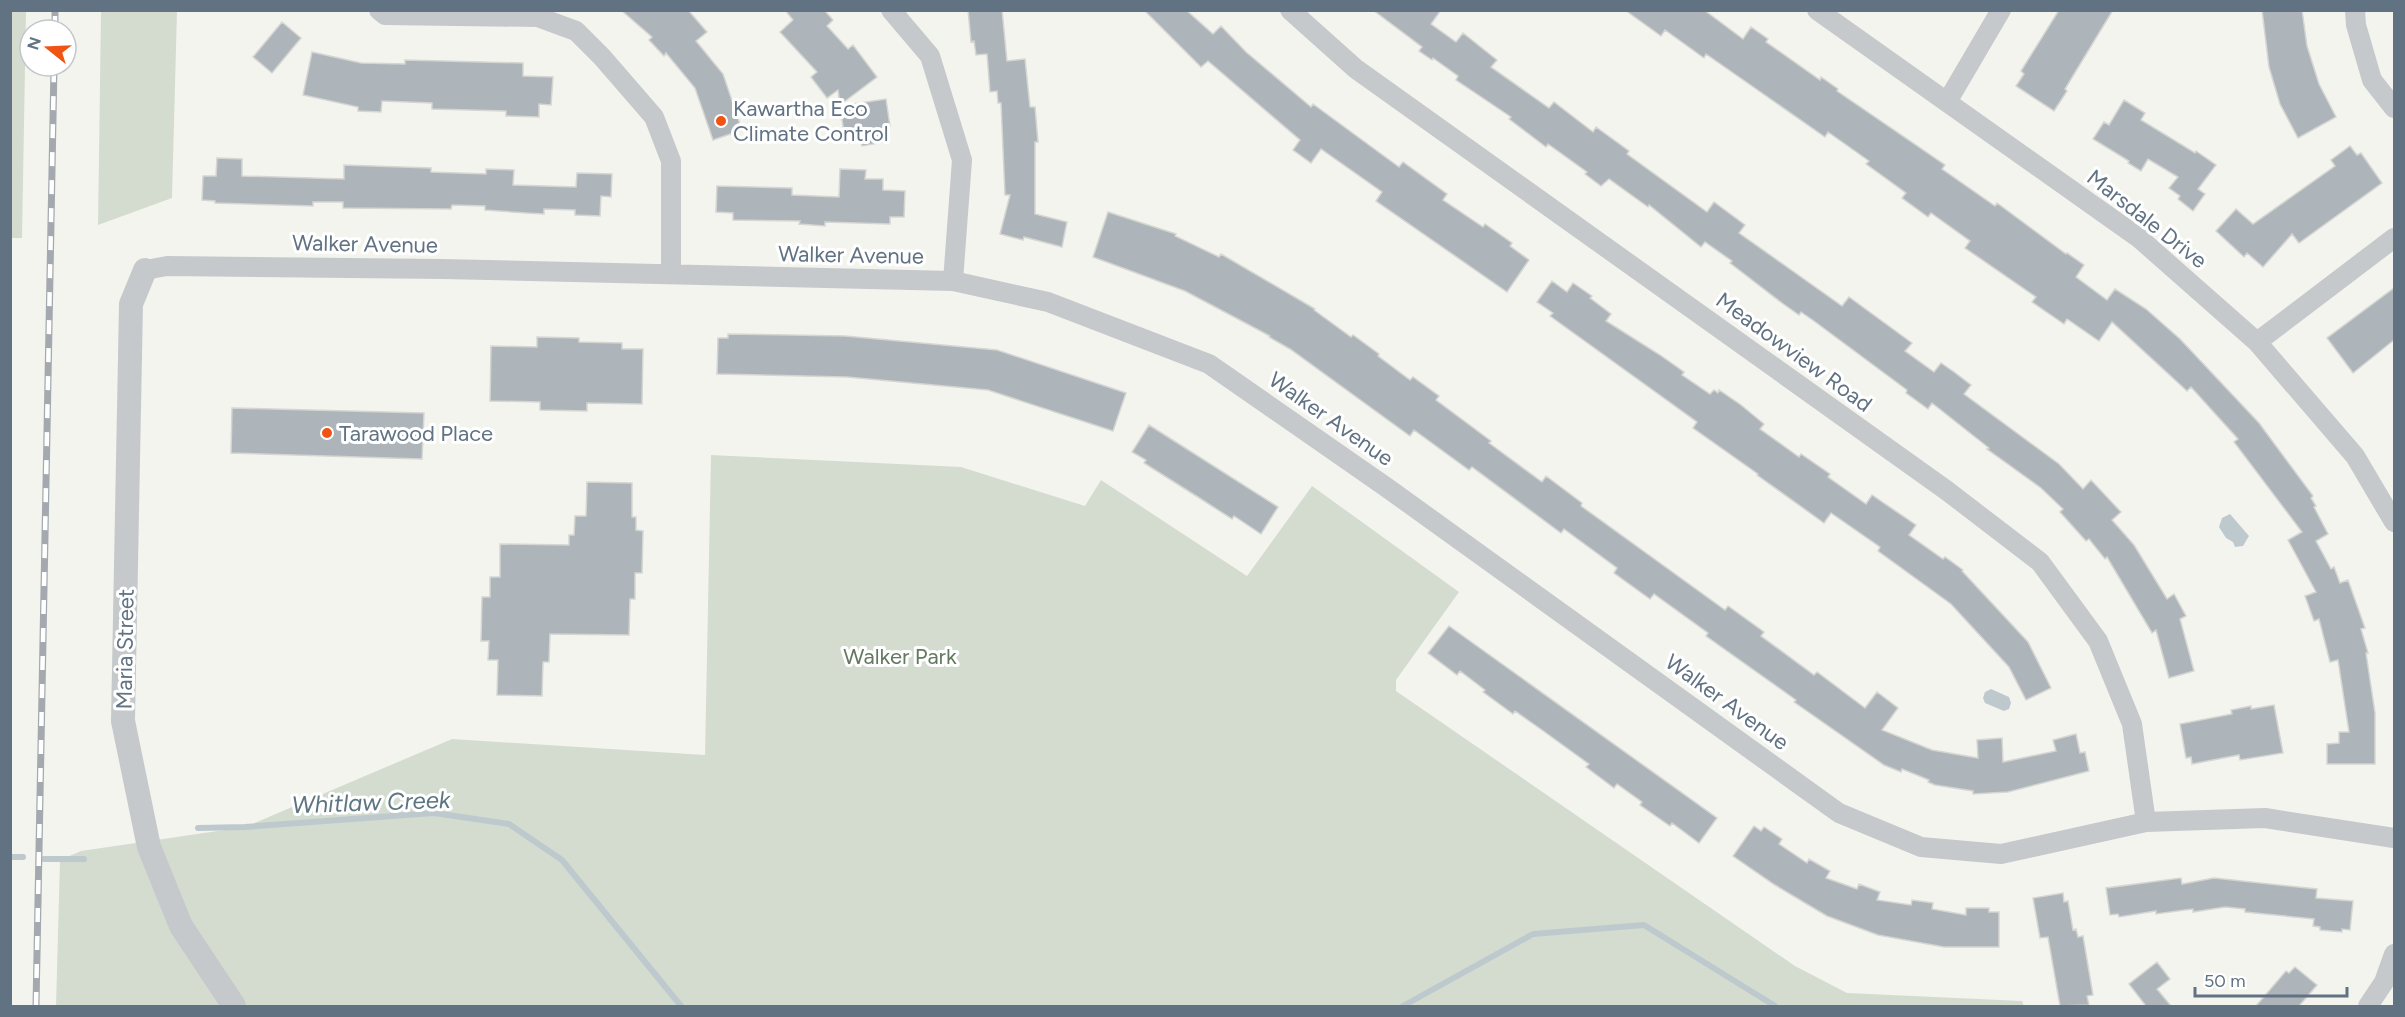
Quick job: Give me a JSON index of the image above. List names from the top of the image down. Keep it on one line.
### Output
{"streets":{"street":["Marsdale Drive","Walker Avenue","Meadowview Road","Maria Street"]},"crossings":[["Walker Avenue","Meadowview Road"],["Walker Avenue","Maria Street"]],"water":["Whitlaw Creek"],"parks":["Walker Park"],"places":["Kawartha Eco Climate Control","Tarawood Place"],"scale_bar":"50 m","north":"left"}
